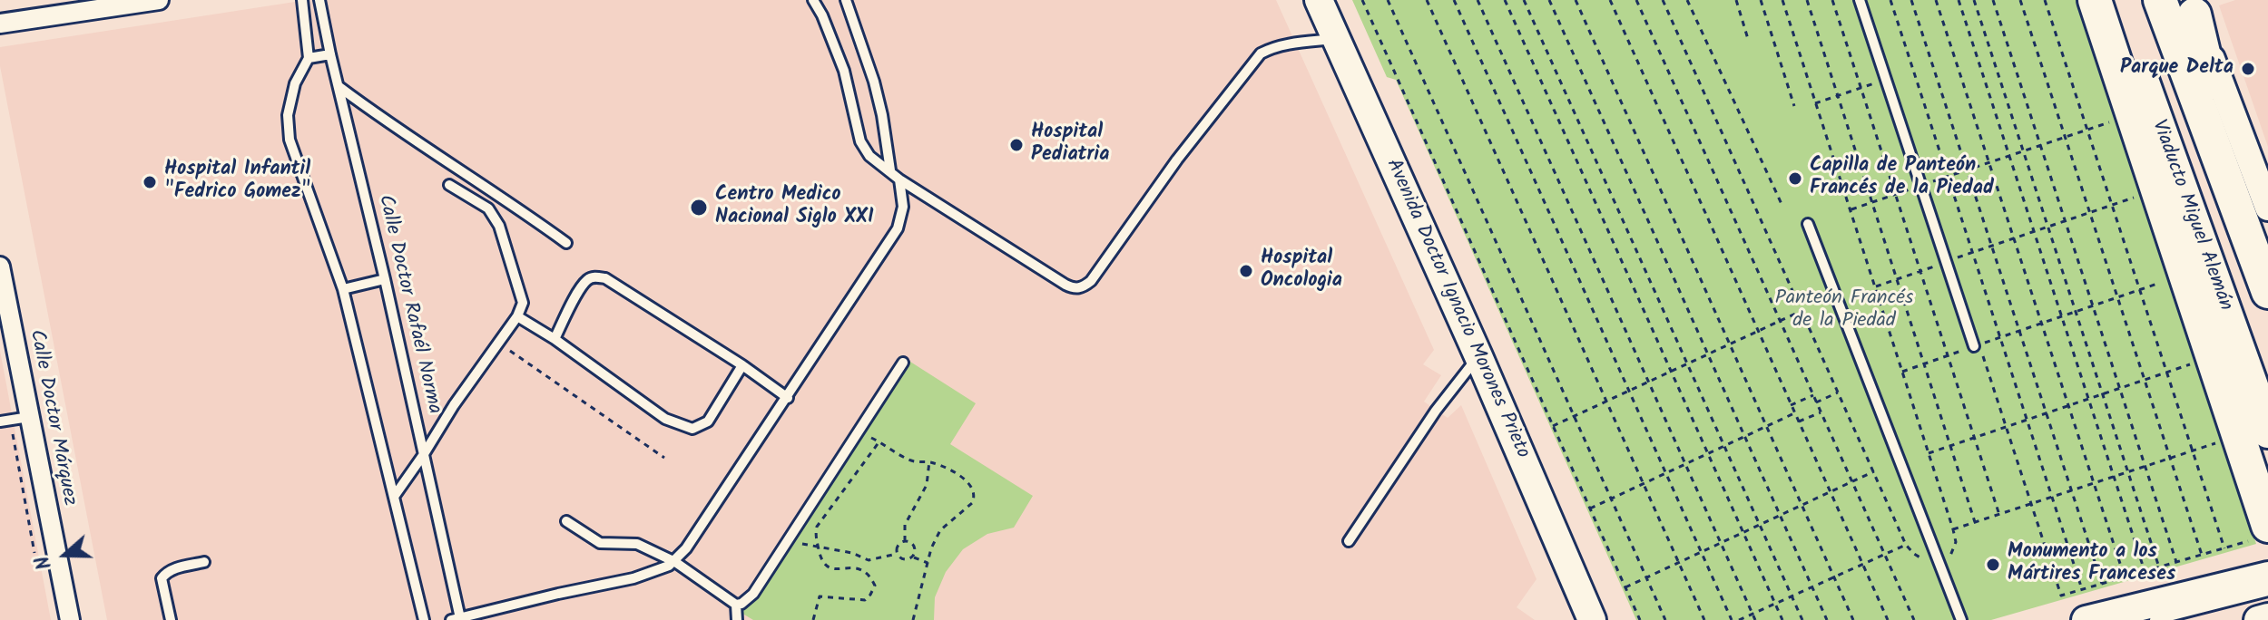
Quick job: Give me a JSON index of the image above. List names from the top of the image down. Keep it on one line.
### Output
{"streets":{"highway":["Viaducto Miguel Alemán"],"main road":["Avenida Doctor Ignacio Morones Prieto"],"street":["Calle Doctor Márquez"],"lane":["Calle Doctor Rafaél Norma"]},"parks":["Panteón Francés de la Piedad"],"places":["Parque Delta","Hospital Pediatria","Capilla de Panteón Francés de la Piedad","Hospital Infantil \"Fedrico Gomez\"","Centro Medico Nacional Siglo XXI","Hospital Oncologia","Monumento a los Mártires Franceses"],"north":"left"}
